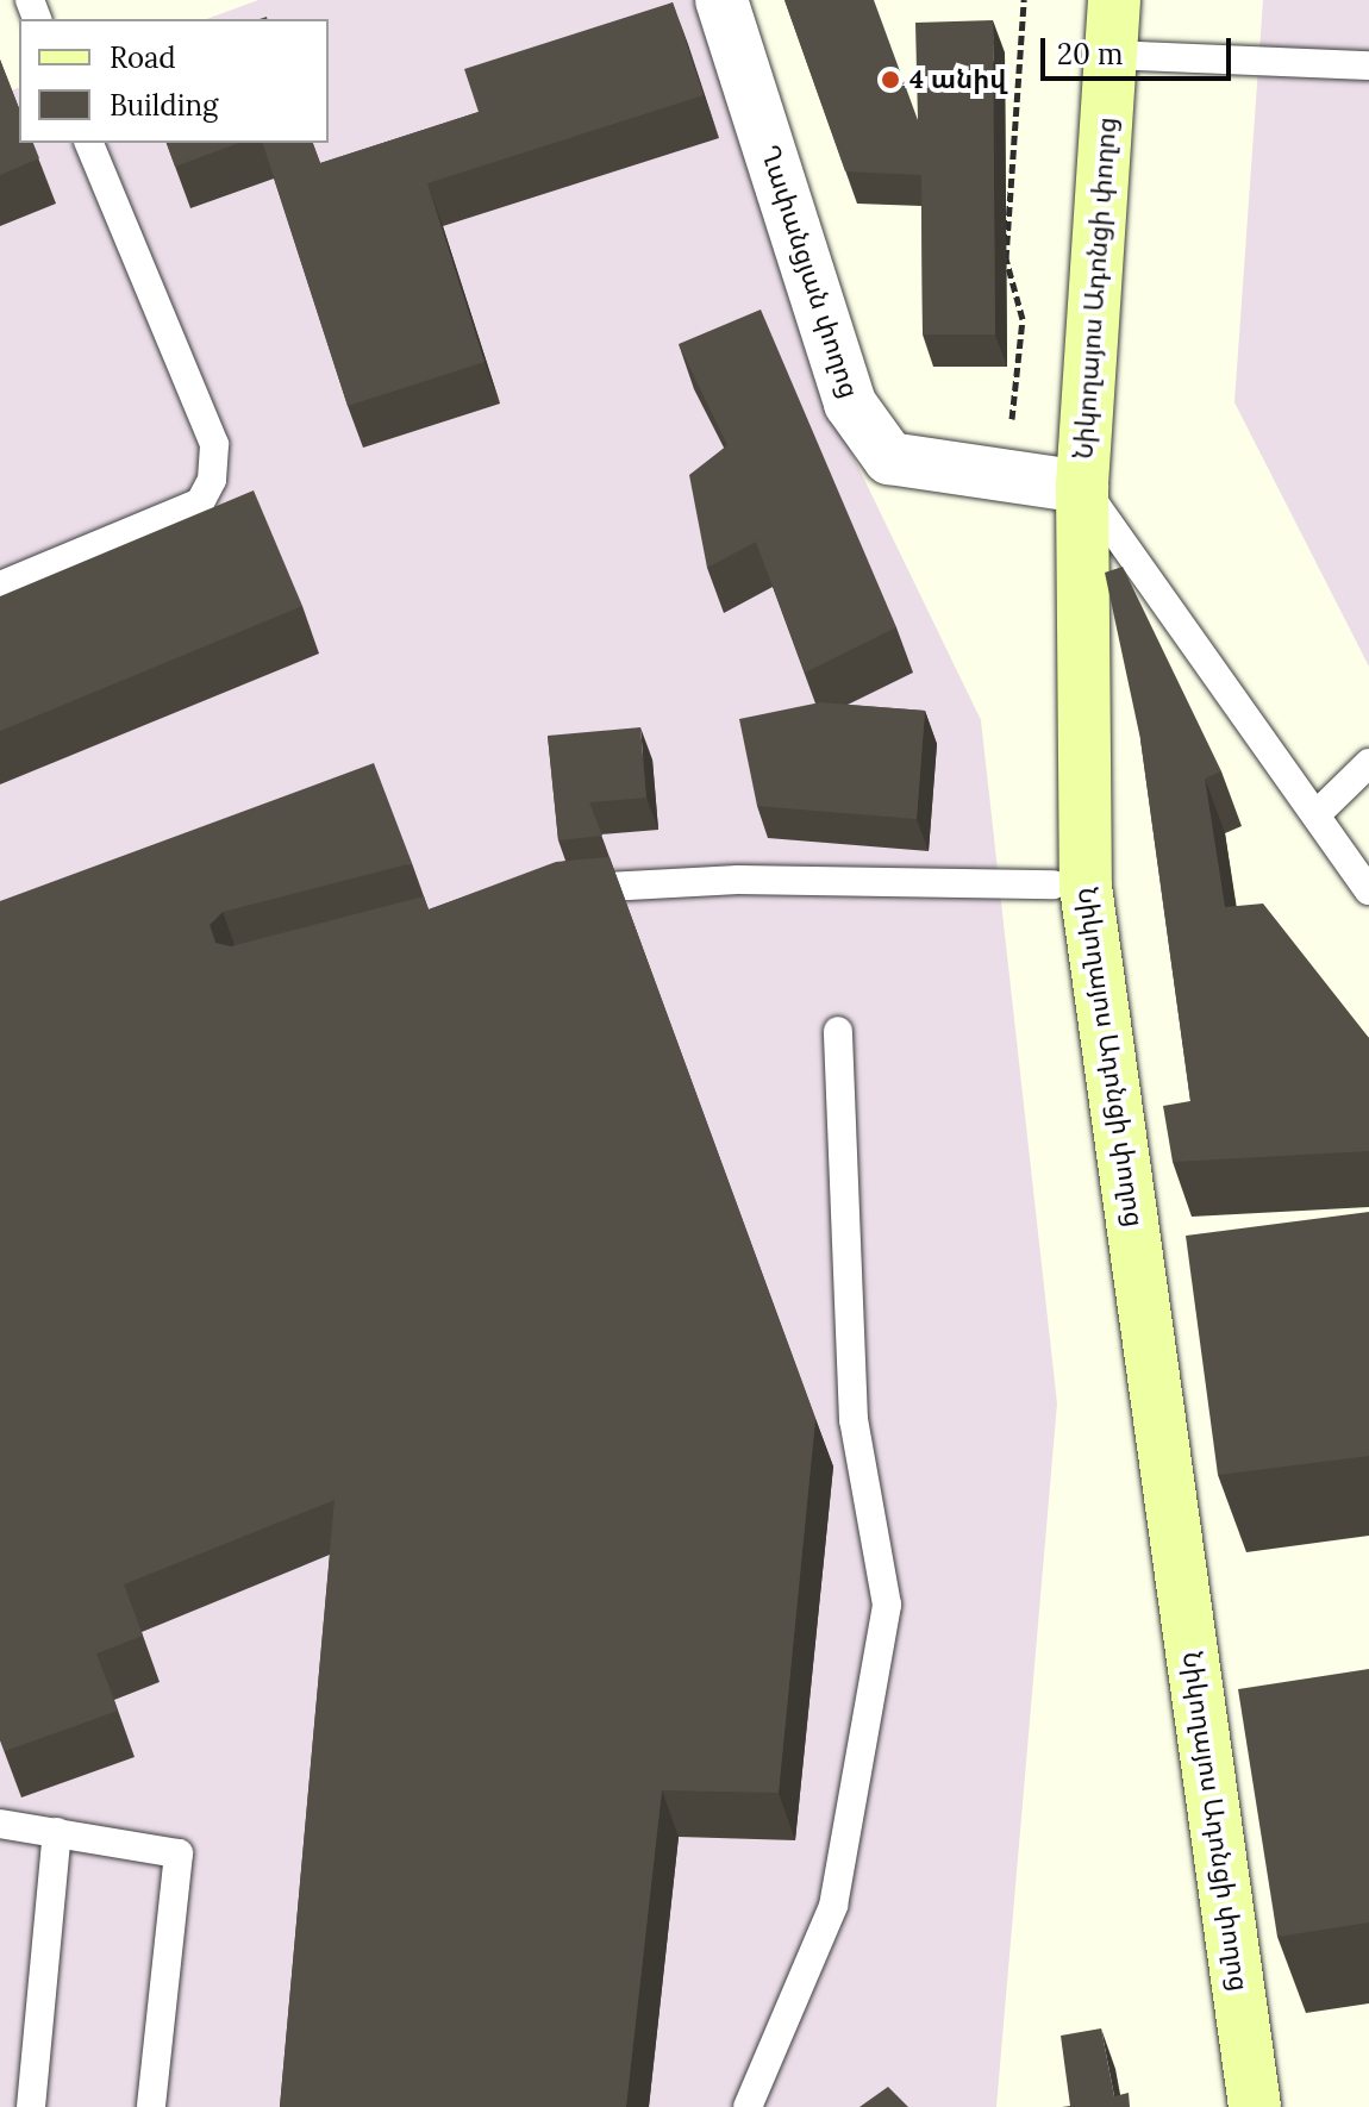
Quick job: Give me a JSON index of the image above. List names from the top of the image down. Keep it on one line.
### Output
{"streets":{"street":["Ղափանցյան փողոց","Նիկողայոս Ադոնցի փողոց"]},"crossings":[["Ղափանցյան փողոց","Նիկողայոս Ադոնցի փողոց"]],"places":["4 անիվ"],"legend":["Road","Building"],"scale_bar":"20 m"}
